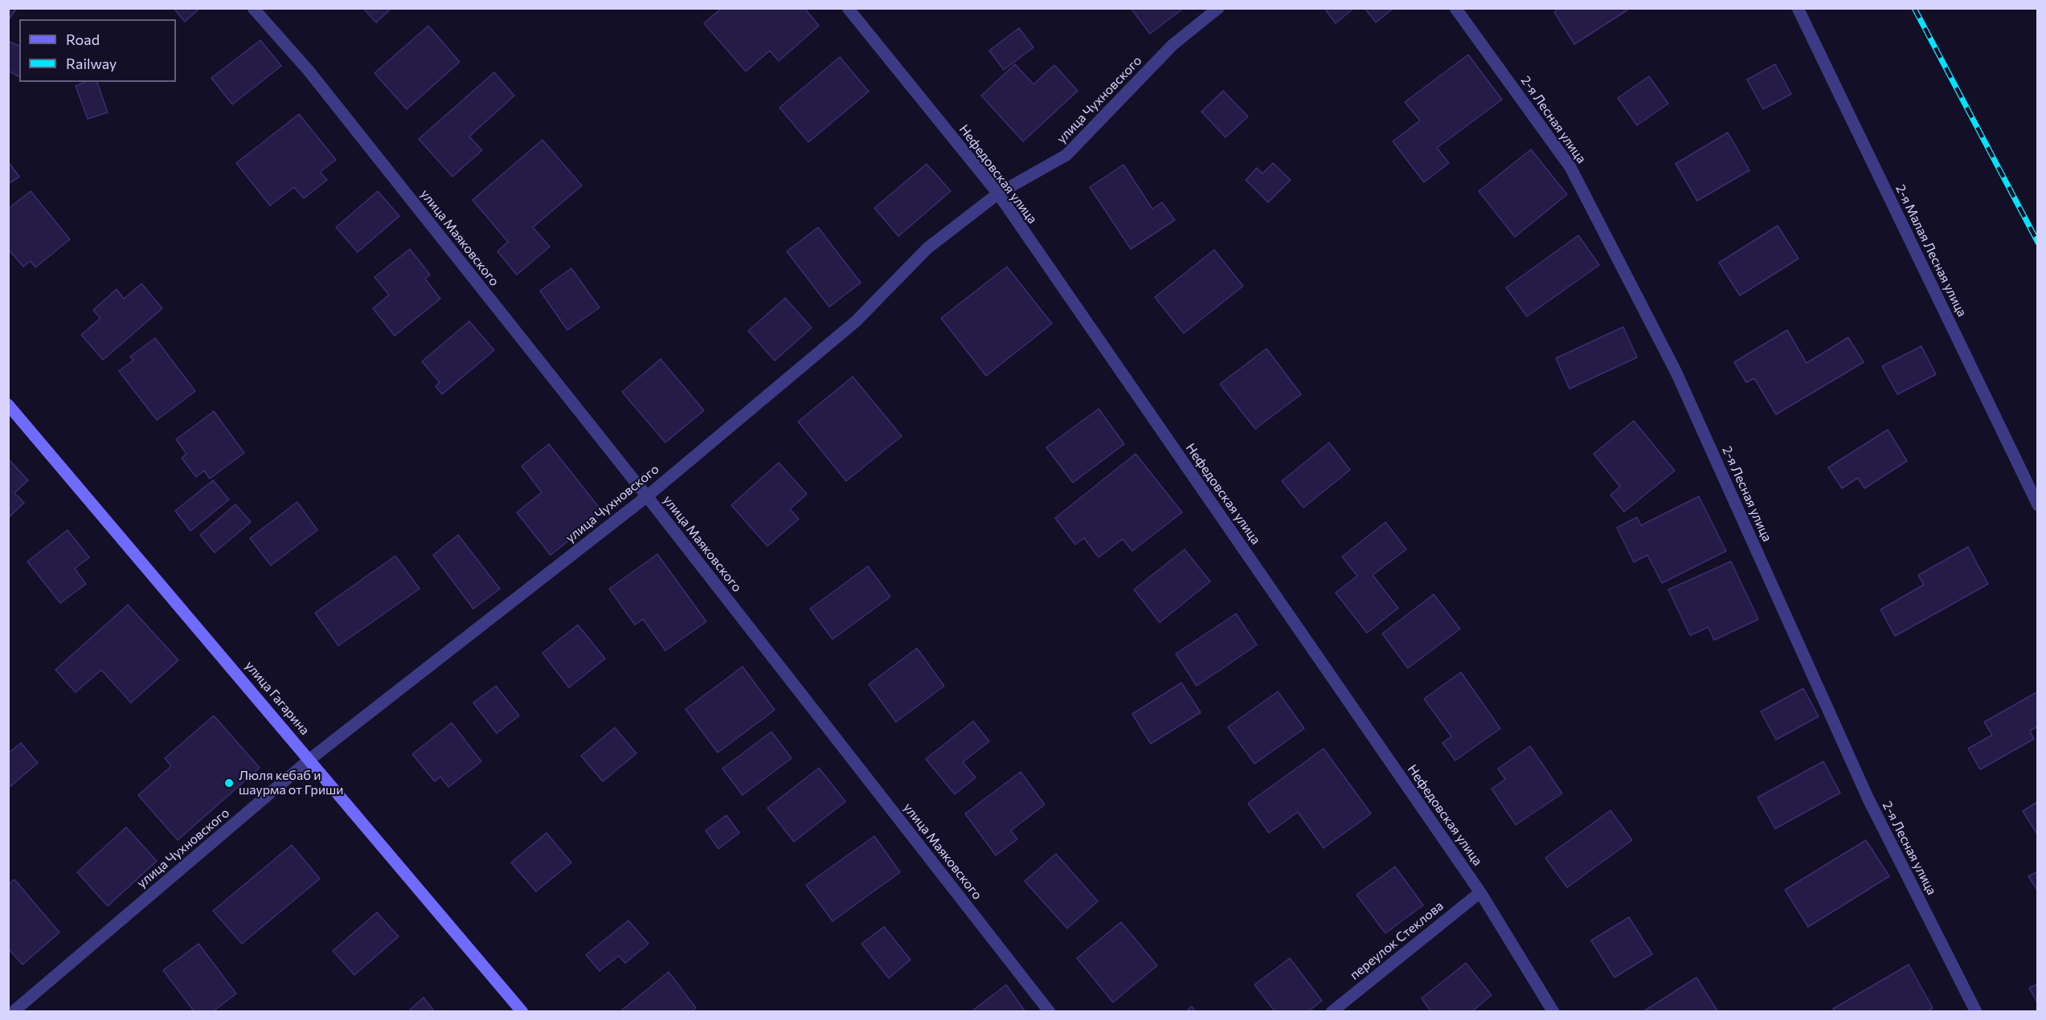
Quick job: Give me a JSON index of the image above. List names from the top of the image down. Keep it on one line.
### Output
{"streets":{"main road":["улица Гагарина"],"street":["улица Чухновского","2-я Лесная улица","Нефедовская улица","улица Маяковского","2-я Малая Лесная улица","переулок Стеклова"]},"crossings":[["улица Чухновского","Нефедовская улица"],["улица Чухновского","улица Маяковского"],["улица Чухновского","улица Гагарина"],["Нефедовская улица","переулок Стеклова"]],"places":["Люля кебаб и шаурма от Гриши"],"legend":["Road","Railway"]}
